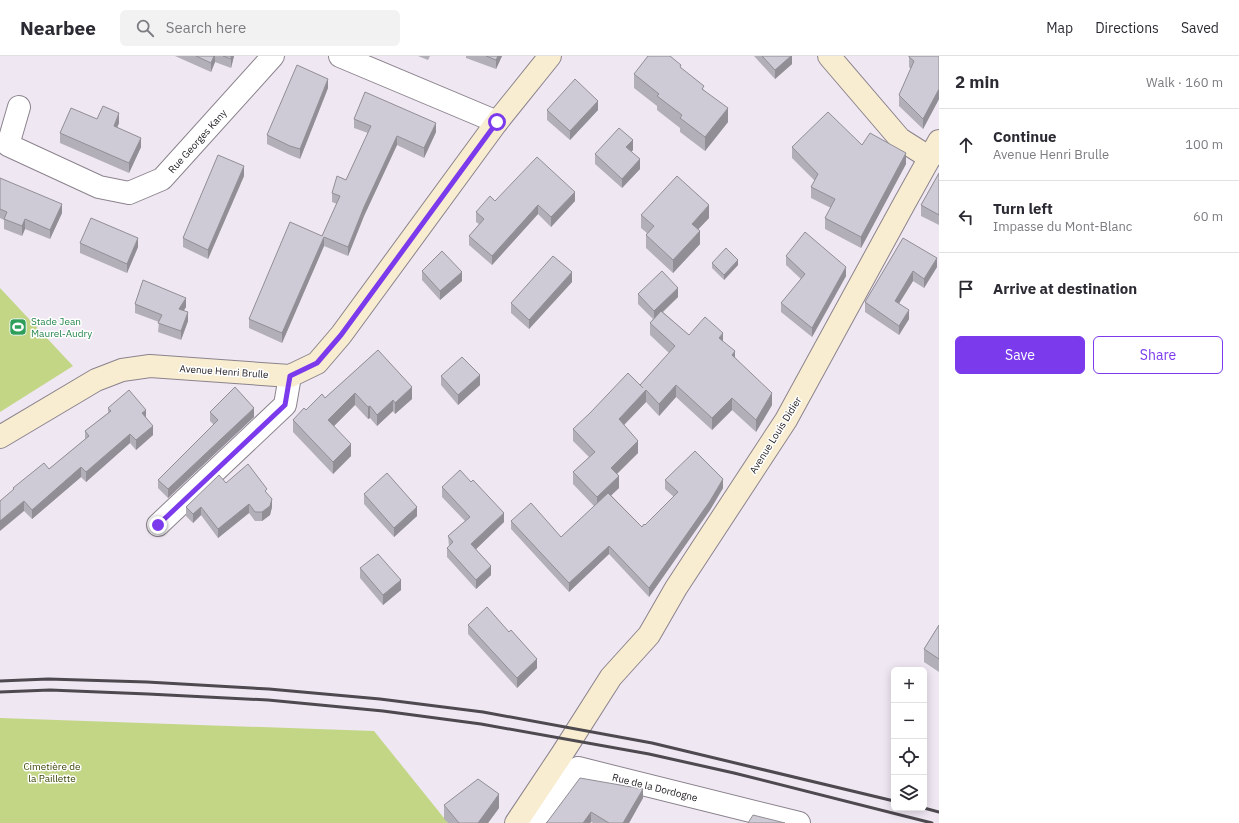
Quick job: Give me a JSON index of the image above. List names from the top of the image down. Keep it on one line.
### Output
{"streets":{"street":["Rue Georges Kany","Avenue Henri Brulle","Avenue Louis Didier","Rue de la Dordogne"]},"crossings":[["Avenue Louis Didier","Rue de la Dordogne"]],"parks":["Cimetière de la Paillette"],"places":{"sports":["Stade Jean Maurel-Audry"]},"page":{"header":"Nearbee","search":"Search here","nav":["Map","Directions","Saved"],"heading":["2 min","Walk · 160 m"],"list":[["Continue","Avenue Henri Brulle","100 m"],["Turn left","Impasse du Mont-Blanc","60 m"],"Arrive at destination"],"buttons":["Save","Share"],"map_buttons":["+","−"]}}
